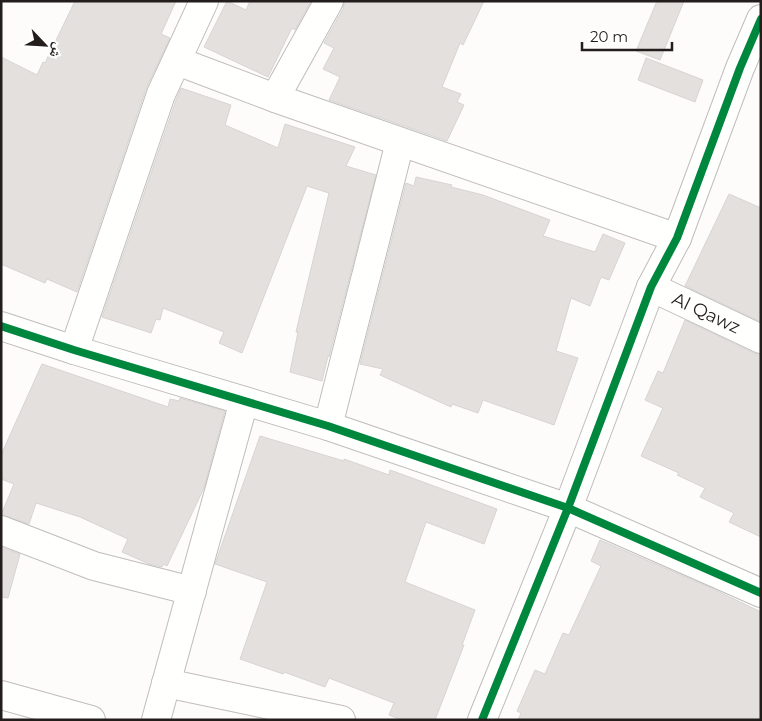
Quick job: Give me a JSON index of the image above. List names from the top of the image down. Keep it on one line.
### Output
{"streets":{"street":["Al Qawz"]},"scale_bar":"20 m","north":"bottom right"}
